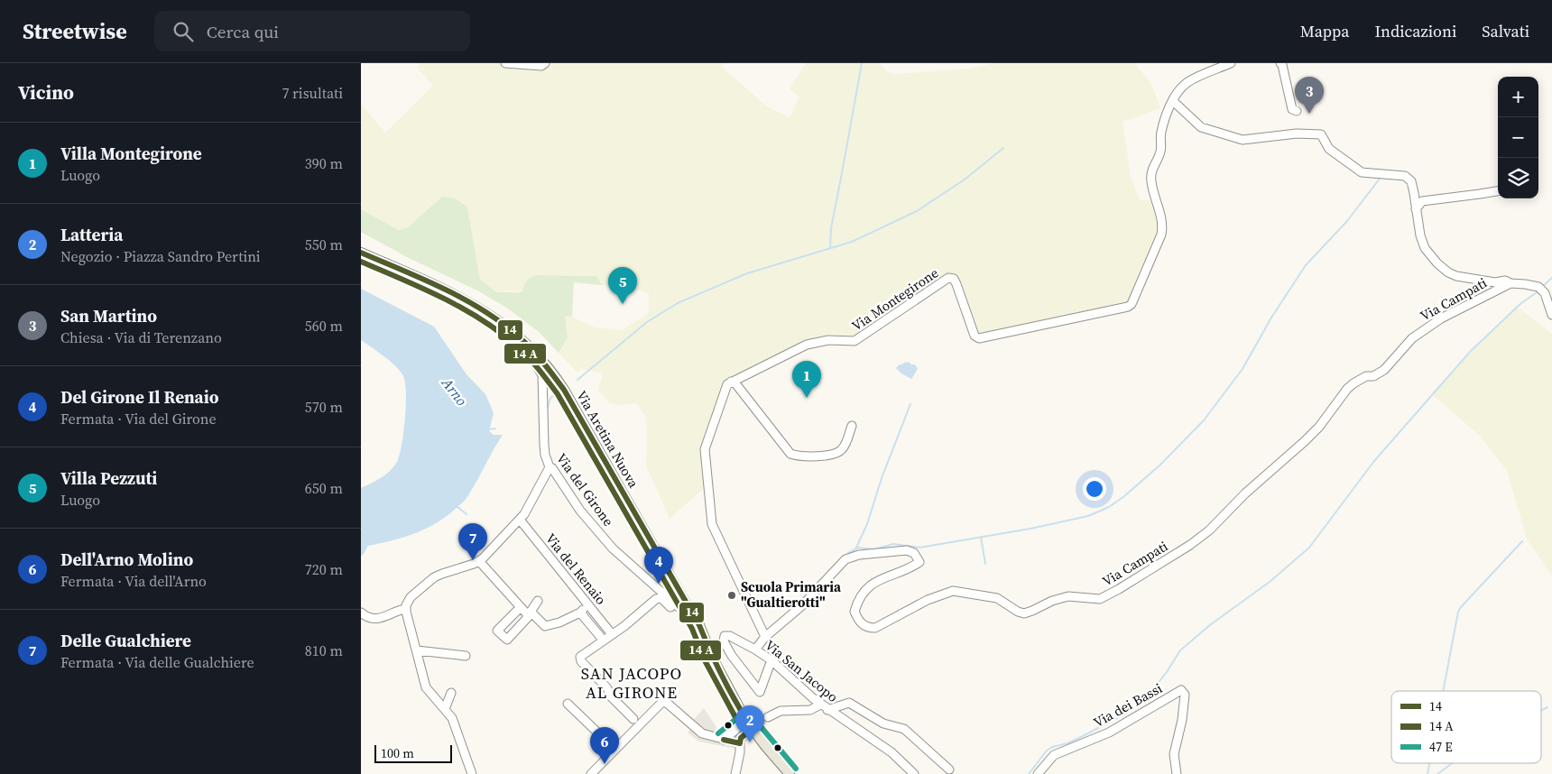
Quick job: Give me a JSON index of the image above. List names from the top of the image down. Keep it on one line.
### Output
{"streets":{"main road":["Via Aretina Nuova"],"street":["Via Montegirone","Via Campati","Via del Girone","Via del Renaio","Via San Jacopo","Via dei Bassi"]},"crossings":[["Via Campati","Via San Jacopo"],["Via Aretina Nuova","Via del Girone"]],"districts":["SAN JACOPO AL GIRONE"],"water":["Arno"],"places":["Scuola Primaria \"Gualtierotti\""],"lines":["transit line 14"],"legend":["14","14 A","47 E"],"scale_bar":"100 m","page":{"header":"Streetwise","search":"Cerca qui","nav":["Mappa","Indicazioni","Salvati"],"heading":["Vicino","7 risultati"],"map_buttons":["+","−"],"pins":["3","5","1","7","4","2","6"],"list":[{"mark":"1","name":"Villa Montegirone","note":"Luogo","value":"390 m"},{"mark":"2","name":"Latteria","note":"Negozio · Piazza Sandro Pertini","value":"550 m"},{"mark":"3","name":"San Martino","note":"Chiesa · Via di Terenzano","value":"560 m"},{"mark":"4","name":"Del Girone Il Renaio","note":"Fermata · Via del Girone","value":"570 m"},{"mark":"5","name":"Villa Pezzuti","note":"Luogo","value":"650 m"},{"mark":"6","name":"Dell'Arno Molino","note":"Fermata · Via dell'Arno","value":"720 m"},{"mark":"7","name":"Delle Gualchiere","note":"Fermata · Via delle Gualchiere","value":"810 m"}],"scale":"100 m"}}
